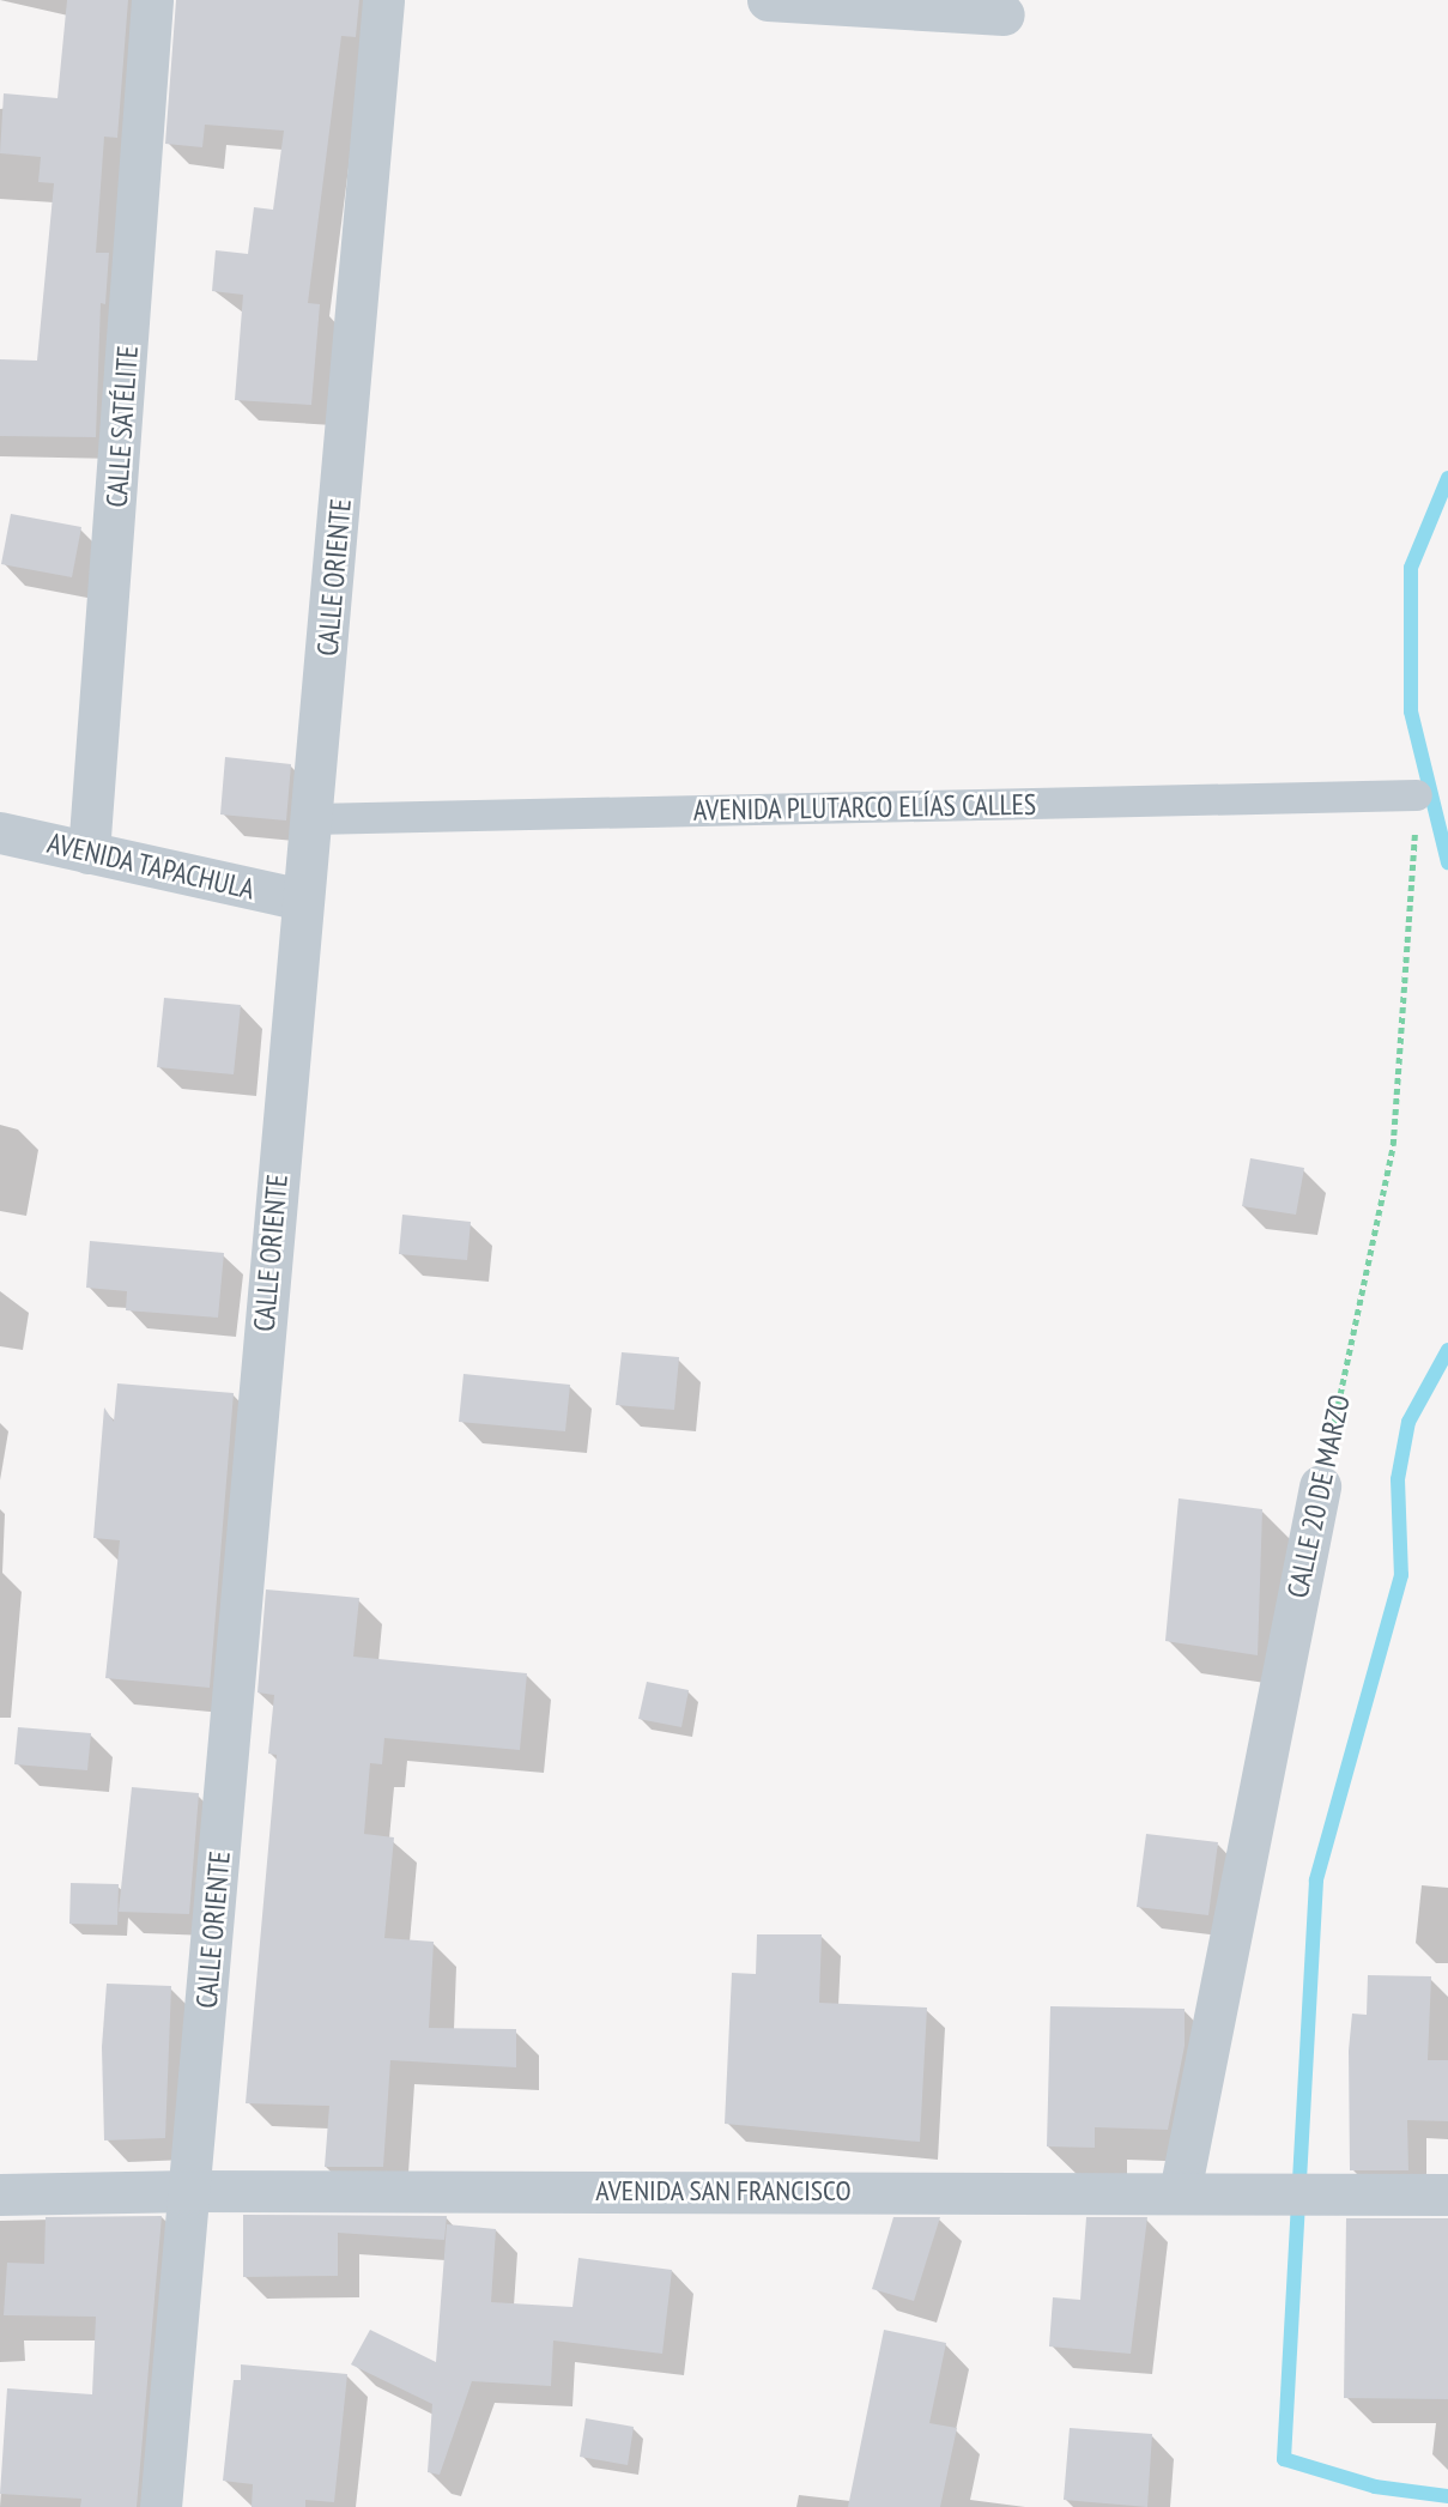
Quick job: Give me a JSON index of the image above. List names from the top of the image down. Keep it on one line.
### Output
{"streets":{"street":["CALLE SATÉLITE","CALLE ORIENTE","AVENIDA PLUTARCO ELÍAS CALLES","AVENIDA TAPACHULA","CALLE 20 DE MARZO","AVENIDA SAN FRANCISCO"]},"crossings":[["CALLE SATÉLITE","AVENIDA TAPACHULA"],["CALLE ORIENTE","AVENIDA PLUTARCO ELÍAS CALLES"],["CALLE ORIENTE","AVENIDA TAPACHULA"],["CALLE ORIENTE","AVENIDA SAN FRANCISCO"],["AVENIDA PLUTARCO ELÍAS CALLES","CALLE 20 DE MARZO"],["CALLE 20 DE MARZO","AVENIDA SAN FRANCISCO"]]}
